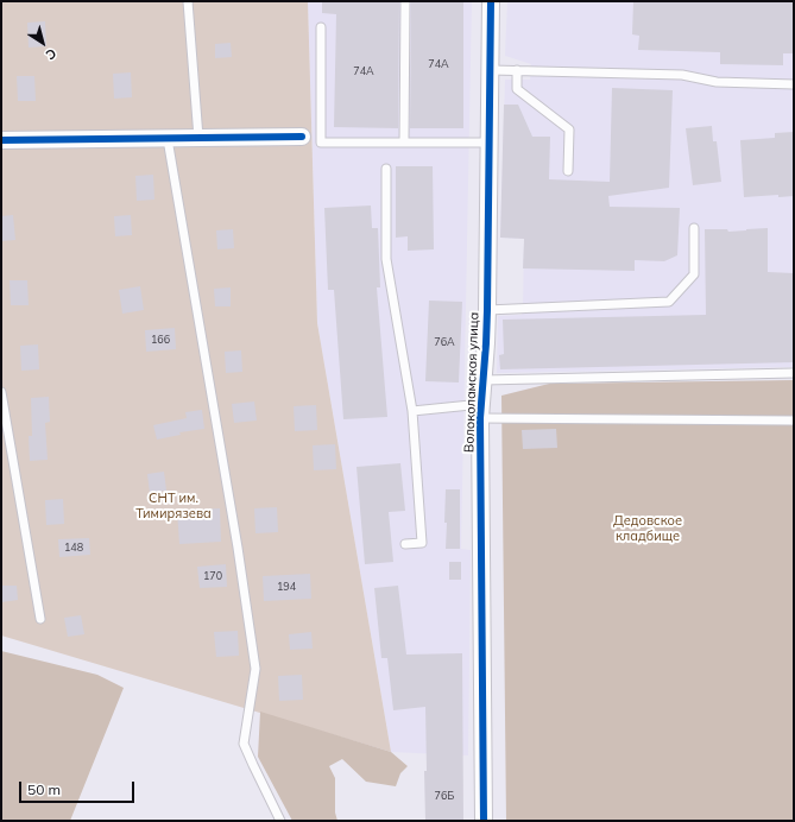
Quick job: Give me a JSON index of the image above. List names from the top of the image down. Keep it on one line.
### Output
{"streets":{"street":["Волоколамская улица"]},"parks":["СНТ им. Тимирязева","Дедовское кладбище"],"house_numbers":["74А","74А","166","76А","148","170","194","76Б"],"scale_bar":"50 m","north":"bottom right"}
